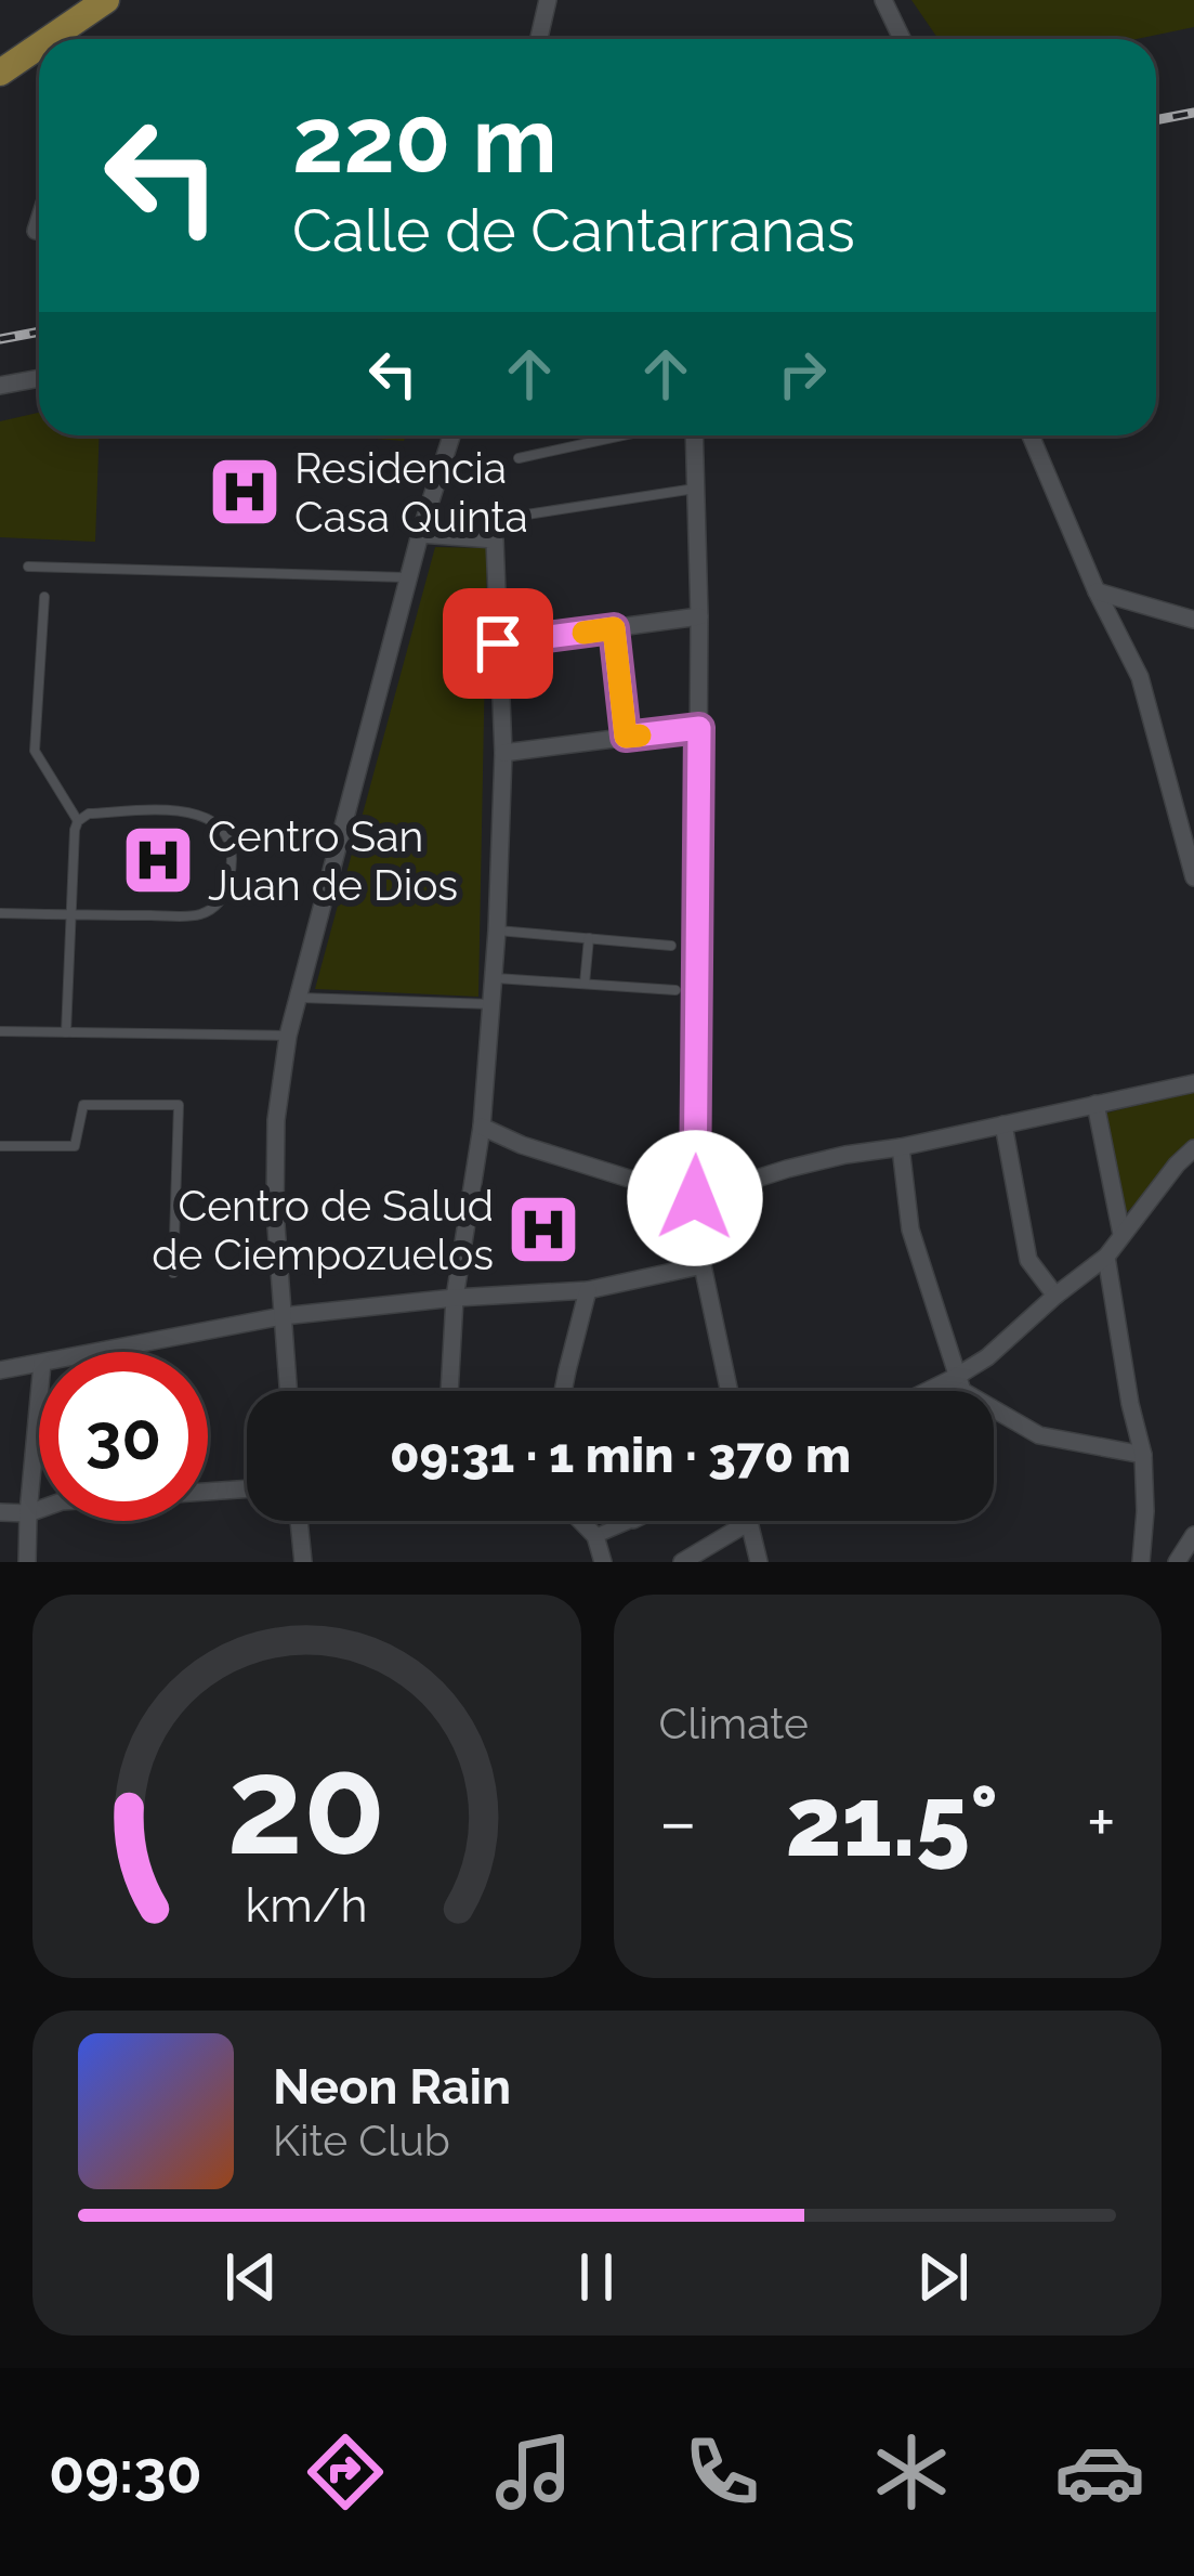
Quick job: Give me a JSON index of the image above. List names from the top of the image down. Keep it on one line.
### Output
{"places":{"hospital":["Residencia Casa Quinta","Centro San Juan de Dios","Centro de Salud de Ciempozuelos"]},"page":{"turn":["220 m","Calle de Cantarranas"],"limit":"30","trip":"09:31 · 1 min · 370 m","tile":"Climate","heat":["−","21.5°","+"],"song":["Neon Rain","Kite Club"],"tabs":"09:30","gauge":["20","km/h"]}}
